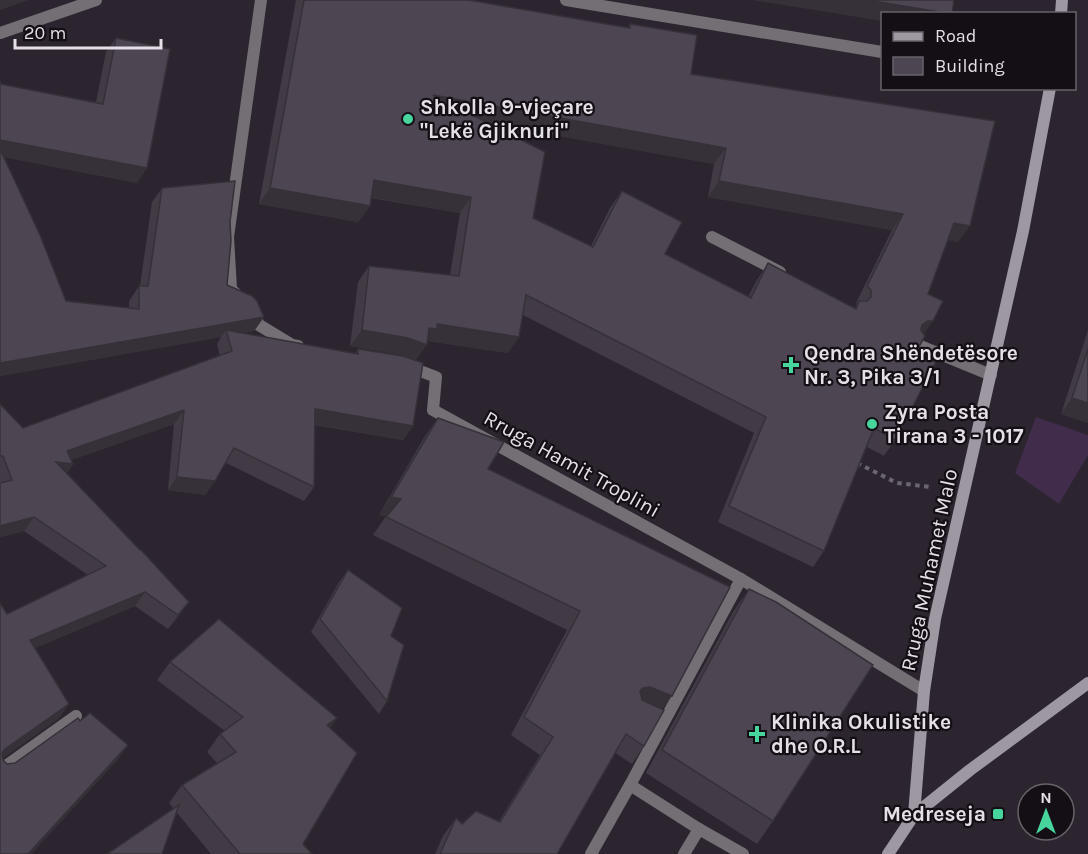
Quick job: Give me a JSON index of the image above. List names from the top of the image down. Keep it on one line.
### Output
{"streets":{"street":["Rruga Hamit Troplini","Rruga Muhamet Malo"]},"crossings":[["Rruga Hamit Troplini","Rruga Muhamet Malo"]],"places":{"other":["Shkolla 9-vjeçare \"Lekë Gjiknuri\"","Zyra Posta Tirana 3 - 1017"],"health":["Qendra Shëndetësore Nr. 3, Pika 3/1","Klinika Okulistike dhe O.R.L"],"transit":["Medreseja"]},"legend":["Road","Building"],"scale_bar":"20 m","north":"top"}
